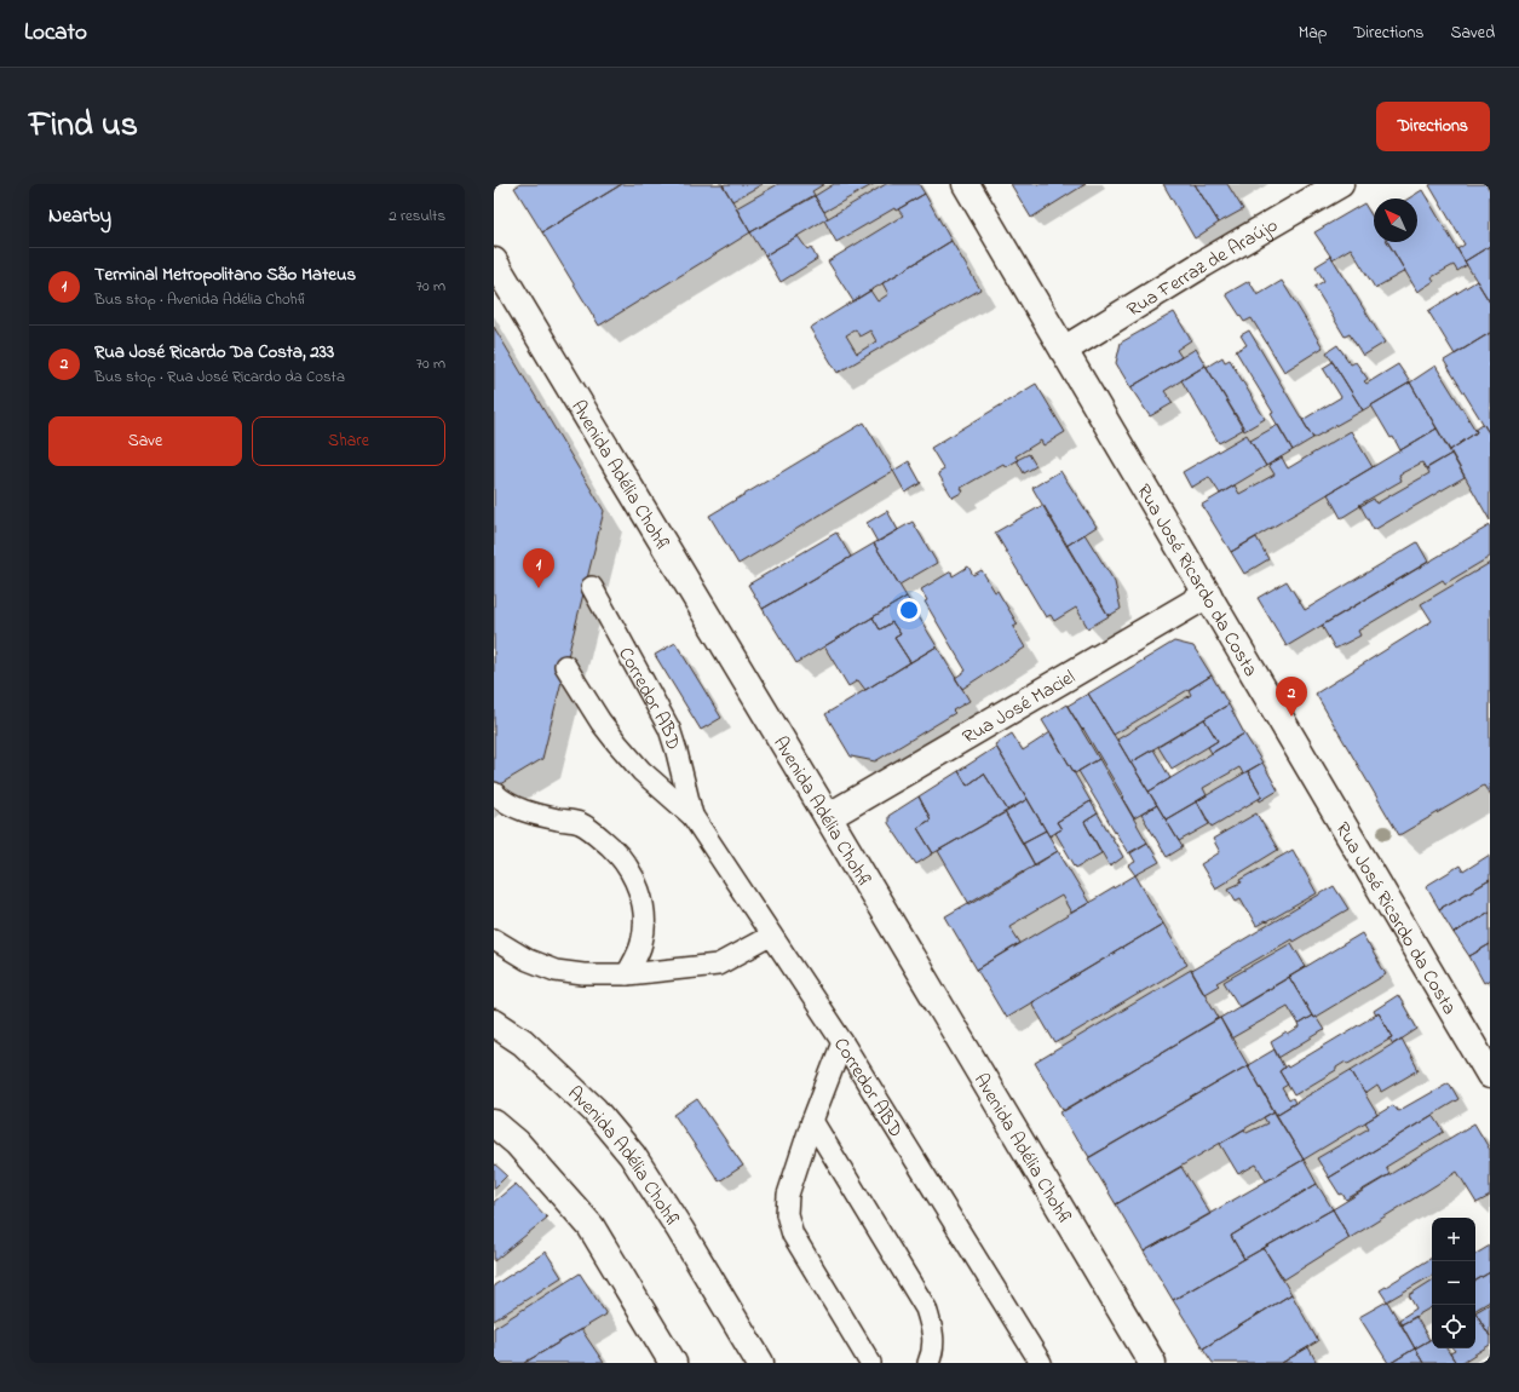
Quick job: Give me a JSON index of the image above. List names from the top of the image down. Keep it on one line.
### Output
{"streets":{"main road":["Rua Ferraz de Araújo","Avenida Adélia Chohfi","Rua José Ricardo da Costa","Rua José Maciel"],"lane":["Corredor ABD"]},"crossings":[["Rua Ferraz de Araújo","Rua José Ricardo da Costa"],["Avenida Adélia Chohfi","Rua José Maciel"],["Rua José Ricardo da Costa","Rua José Maciel"]],"north":"top left","page":{"header":"Locato","nav":["Map","Directions","Saved"],"title":"Find us","buttons":["Directions",["Save","Share"]],"heading":["Nearby","2 results"],"list":[{"mark":"1","name":"Terminal Metropolitano São Mateus","note":"Bus stop · Avenida Adélia Chohfi","value":"70 m"},{"mark":"2","name":"Rua José Ricardo Da Costa, 233","note":"Bus stop · Rua José Ricardo da Costa","value":"70 m"}],"pins":["1","2"],"map_buttons":["+","−"]}}
